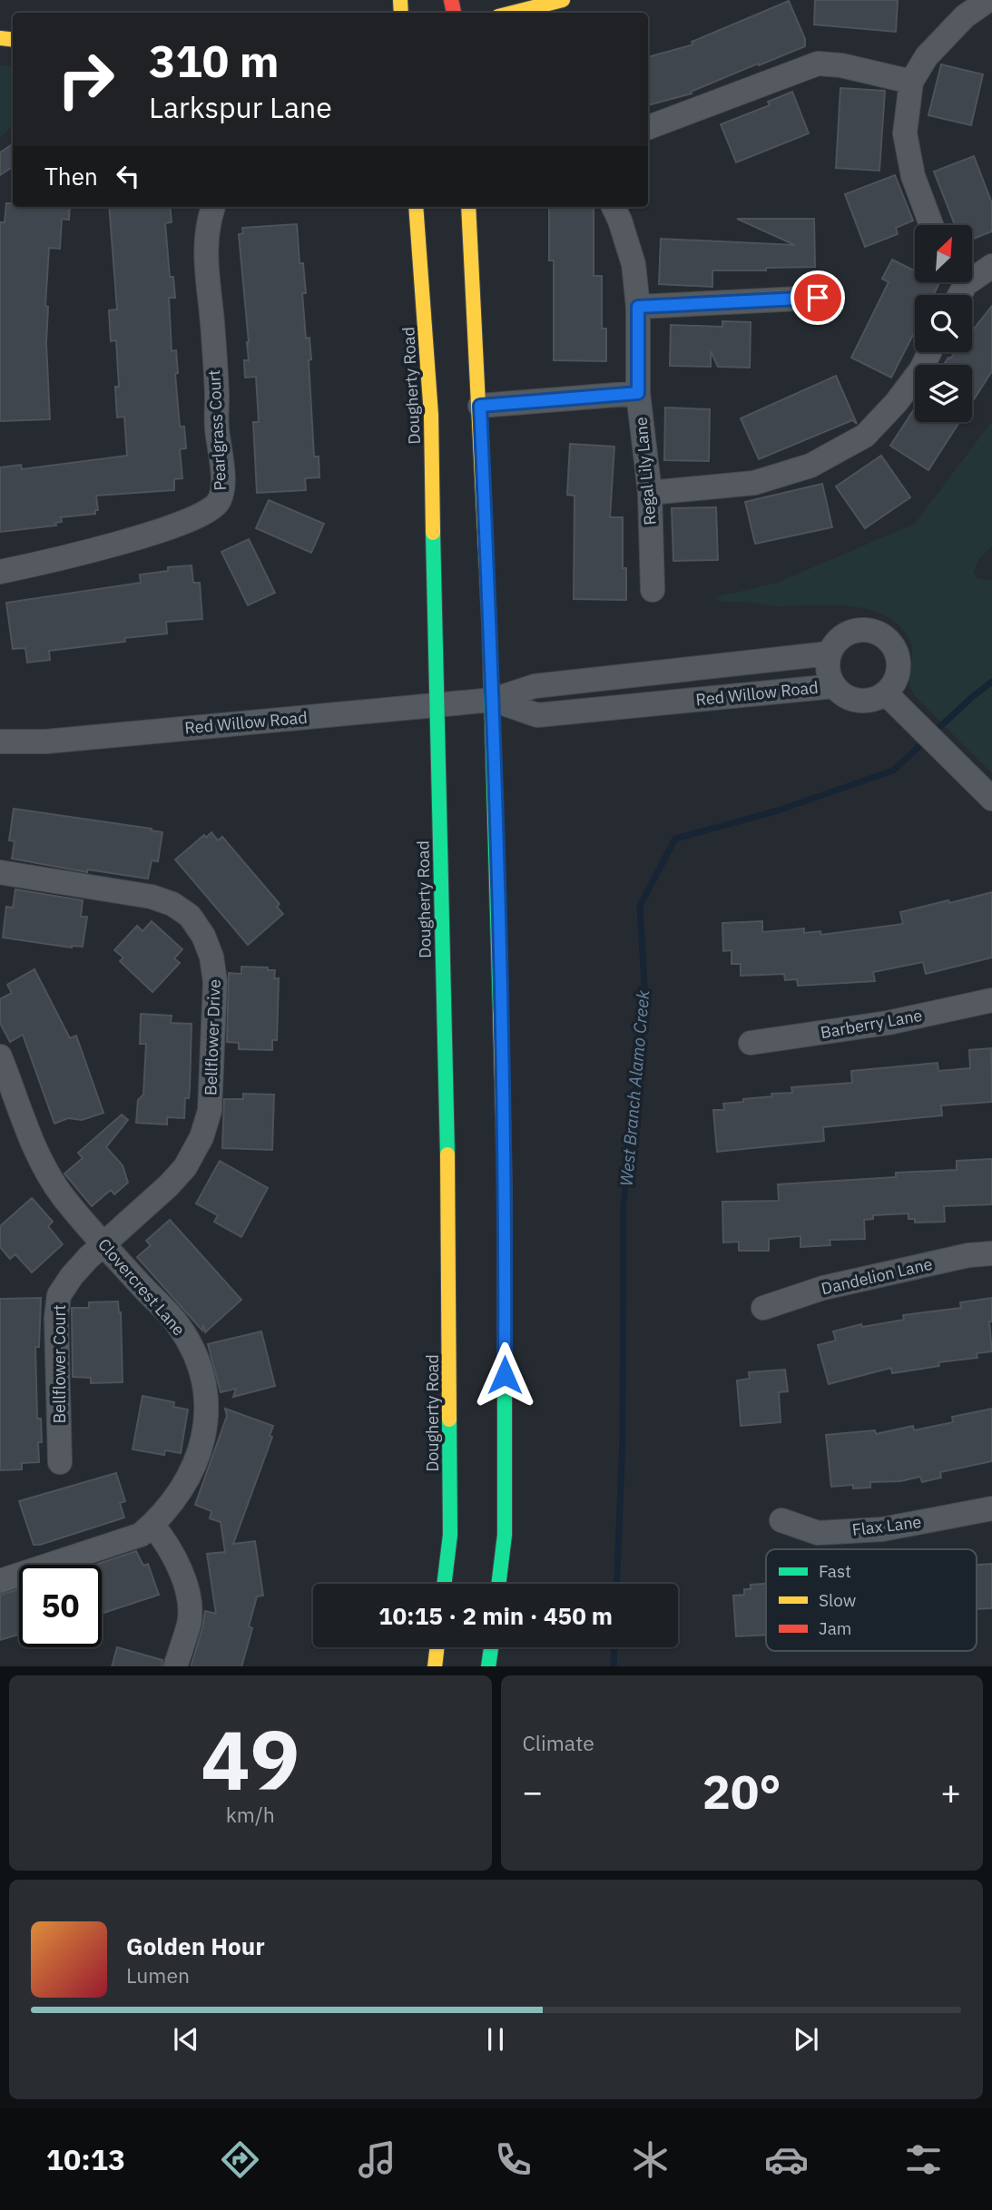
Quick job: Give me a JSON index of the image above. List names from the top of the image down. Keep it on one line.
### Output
{"streets":{"main road":["Dougherty Road"],"street":["Pearlgrass Court","Regal Lily Lane","Red Willow Road","Barberry Lane","Bellflower Drive","Dandelion Lane","Clovercrest Lane","Bellflower Court","Flax Lane"]},"crossings":[["Dougherty Road","Red Willow Road"],["Bellflower Drive","Clovercrest Lane"],["Bellflower Drive","Bellflower Court"],["Clovercrest Lane","Bellflower Court"]],"water":["West Branch Alamo Creek"],"legend":["Fast","Slow","Jam"],"north":"top right","page":{"turn":["310 m","Larkspur Lane"],"then":"Then","limit":"50","trip":"10:15 · 2 min · 450 m","tile":[["49","km/h"],"Climate"],"heat":["−","20°","+"],"song":["Golden Hour","Lumen"],"tabs":"10:13"}}
